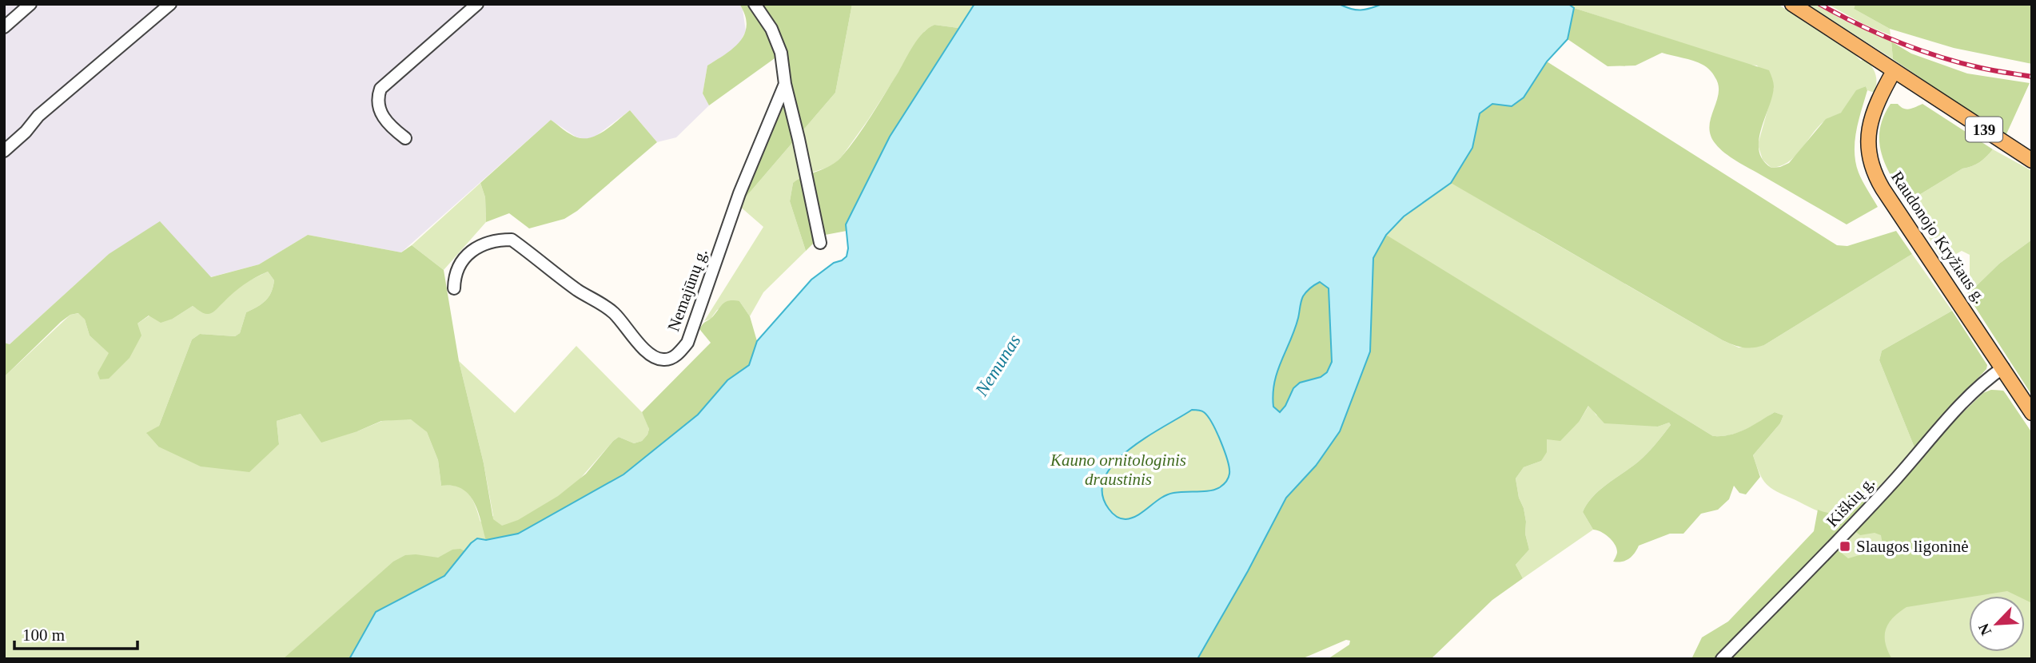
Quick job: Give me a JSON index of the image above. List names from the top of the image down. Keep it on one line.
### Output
{"streets":{"main road":["139","Raudonojo Kryžiaus g."],"street":["Nemajūnų g.","Kiškių g."]},"crossings":[["139","Raudonojo Kryžiaus g."],["Raudonojo Kryžiaus g.","Kiškių g."]],"water":["Nemunas"],"parks":["Kauno ornitologinis draustinis"],"places":{"transit":["Slaugos ligoninė"]},"scale_bar":"100 m","north":"bottom left"}
